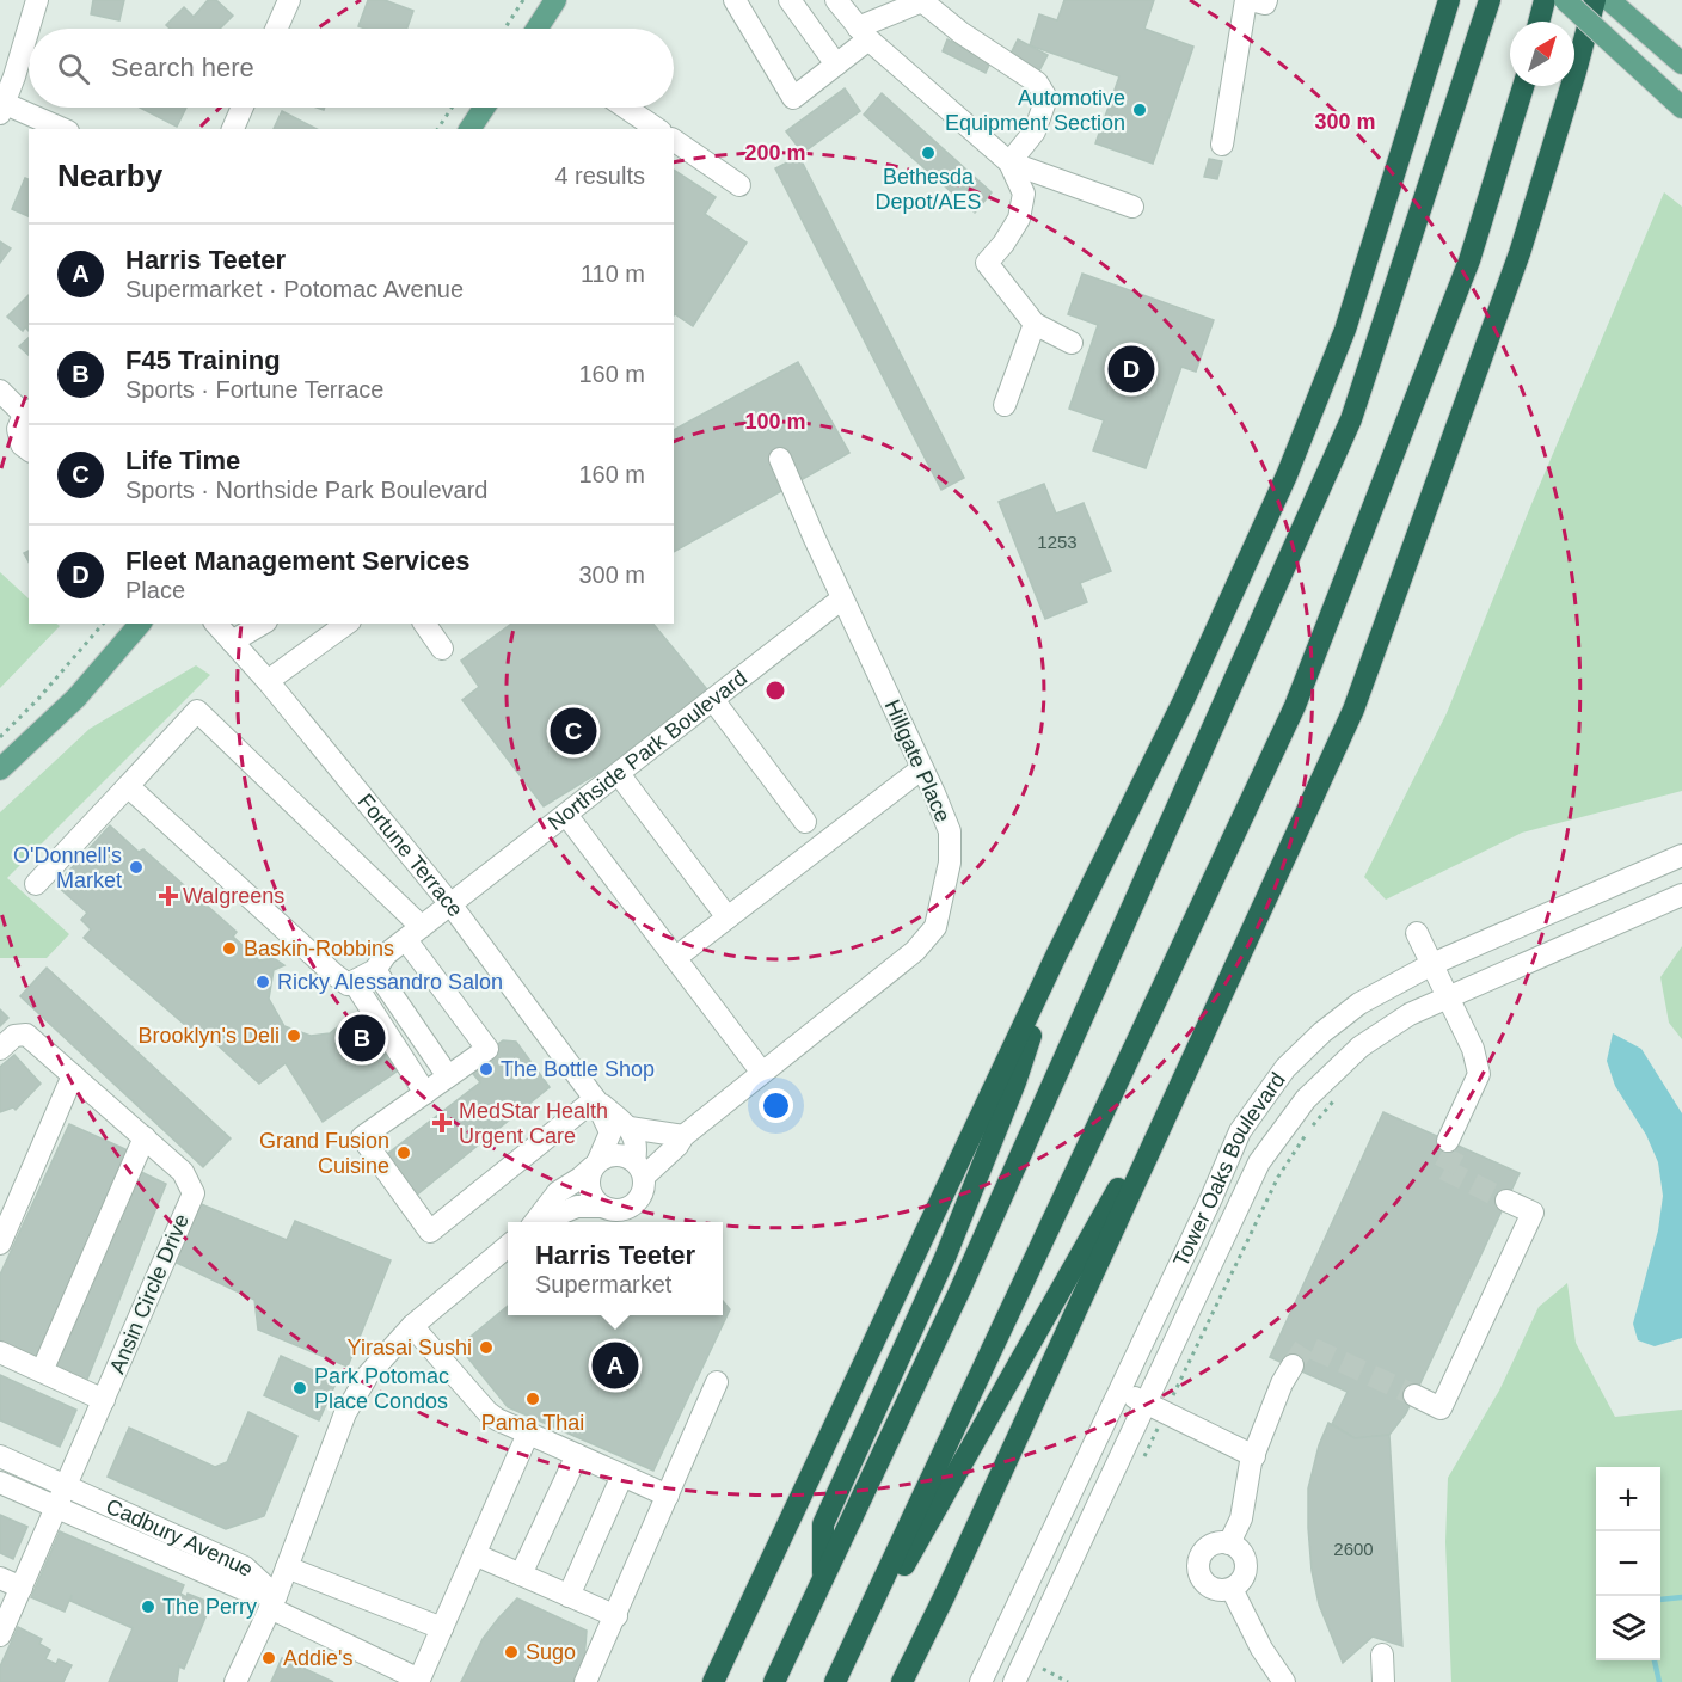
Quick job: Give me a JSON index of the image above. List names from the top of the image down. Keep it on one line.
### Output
{"streets":{"street":["Northside Park Boulevard","Hillgate Place","Fortune Terrace","Tower Oaks Boulevard","Ansin Circle Drive","Cadbury Avenue"]},"crossings":[["Northside Park Boulevard","Hillgate Place"],["Northside Park Boulevard","Fortune Terrace"],["Hillgate Place","Fortune Terrace"],["Ansin Circle Drive","Cadbury Avenue"]],"places":{"other":["Automotive Equipment Section","Bethesda Depot/AES","O'Donnell's Market","Baskin-Robbins","Ricky Alessandro Salon","Brooklyn's Deli","The Bottle Shop","Grand Fusion Cuisine","Yirasai Sushi","Park Potomac Place Condos","Pama Thai","The Perry","Sugo","Addie's"],"health":["Walgreens","MedStar Health Urgent Care"]},"house_numbers":["1253","2600"],"north":"top right","page":{"search":"Search here","heading":["Nearby","4 results"],"list":[{"mark":"A","name":"Harris Teeter","note":"Supermarket · Potomac Avenue","value":"110 m"},{"mark":"B","name":"F45 Training","note":"Sports · Fortune Terrace","value":"160 m"},{"mark":"C","name":"Life Time","note":"Sports · Northside Park Boulevard","value":"160 m"},{"mark":"D","name":"Fleet Management Services","note":"Place","value":"300 m"}],"pins":["D","C","B","A"],"popup":["Harris Teeter","Supermarket"],"map_buttons":["+","−"]},"rings":["300 m","200 m","100 m"]}
